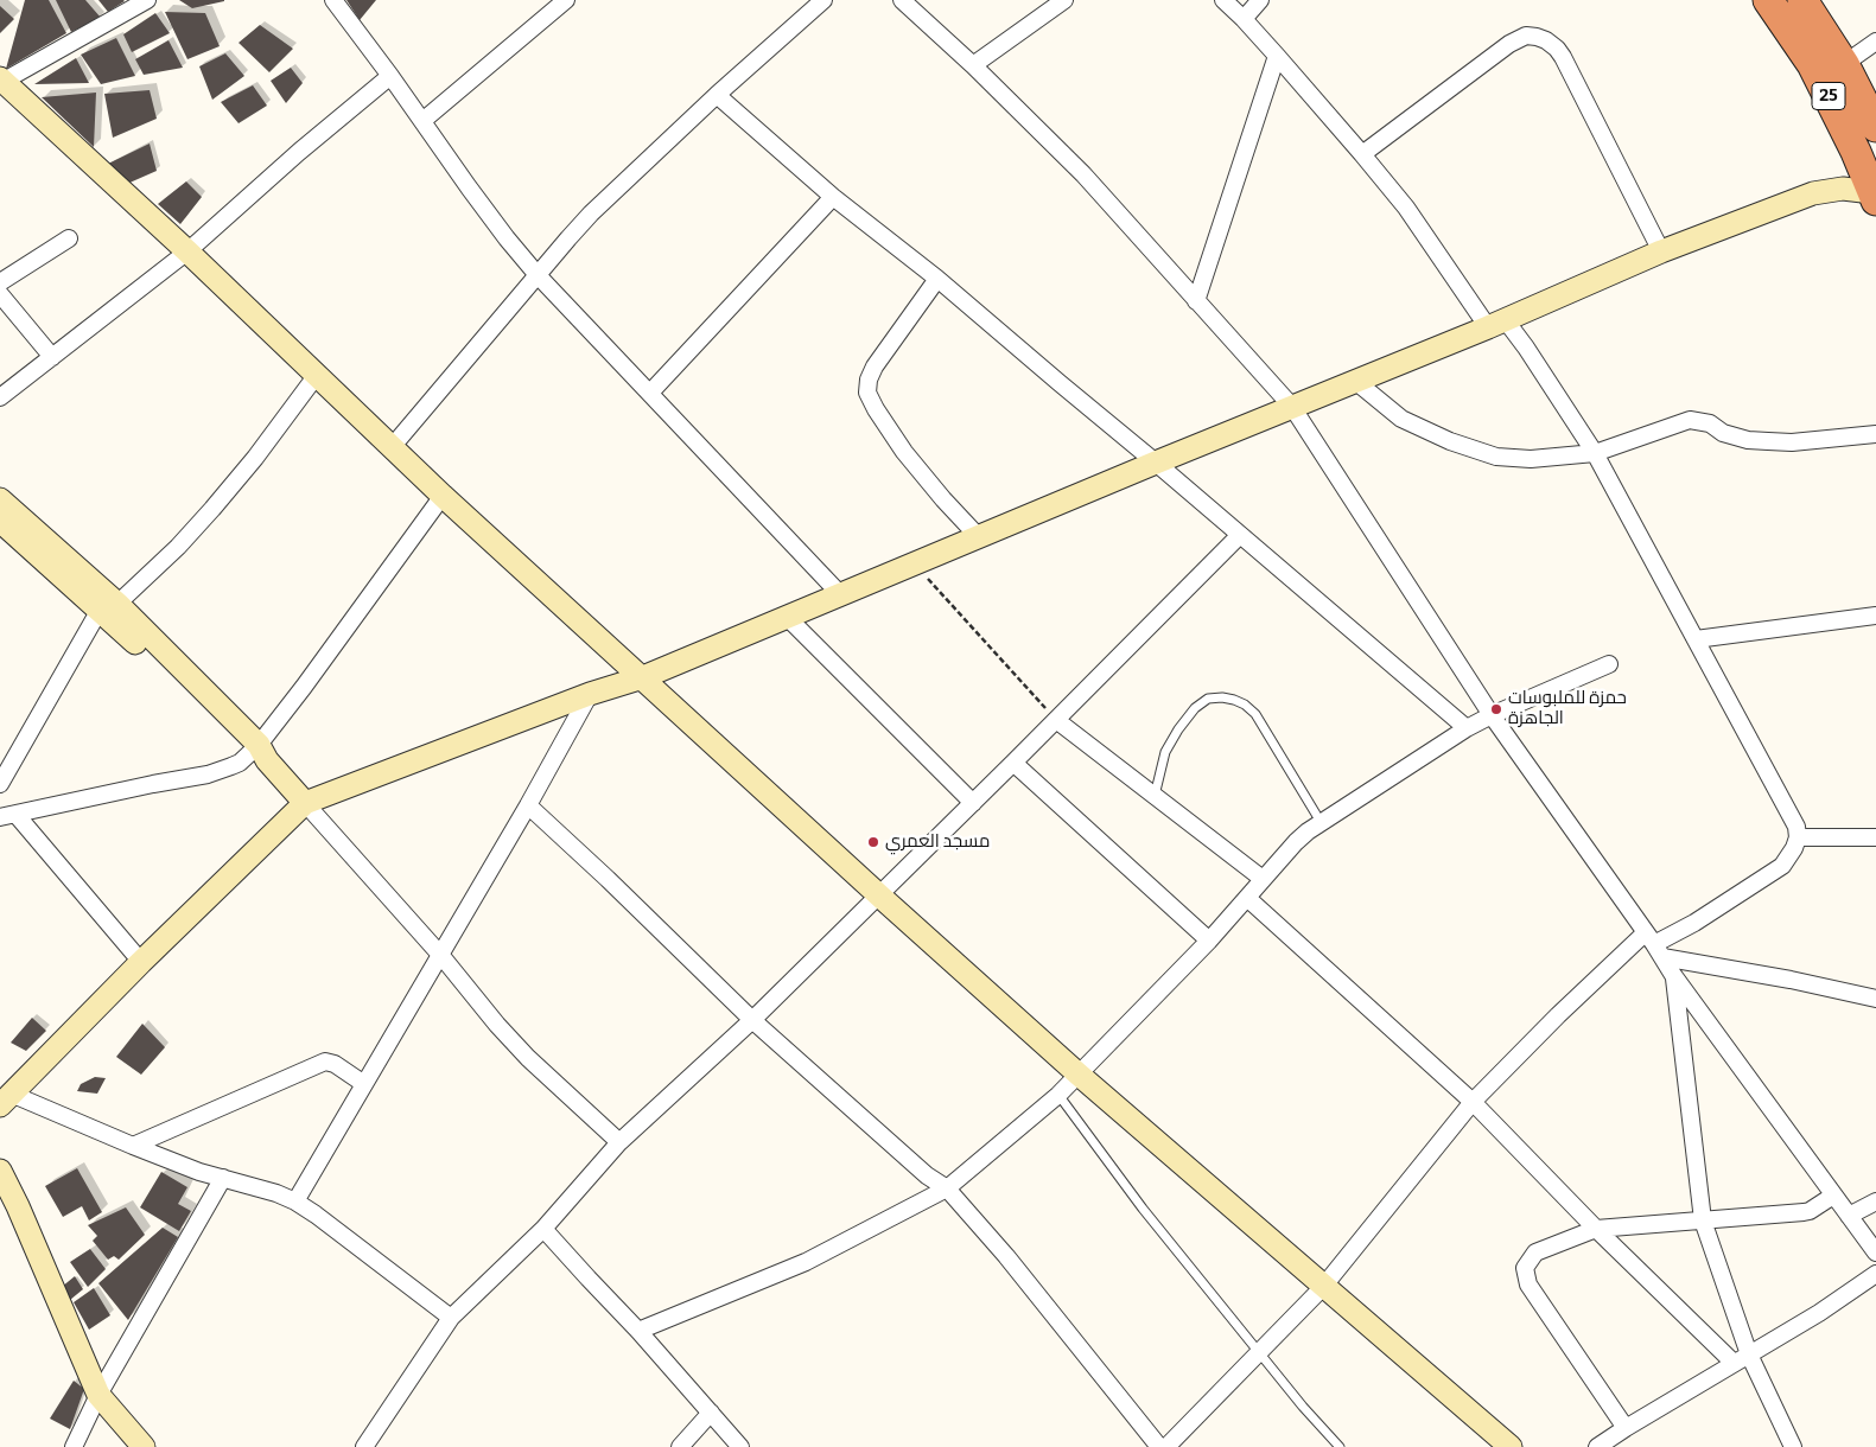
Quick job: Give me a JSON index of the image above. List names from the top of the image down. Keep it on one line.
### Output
{"streets":{"highway":["25"]},"places":["حمزة للملبوسات الجاهزة","مسجد العمري"]}
